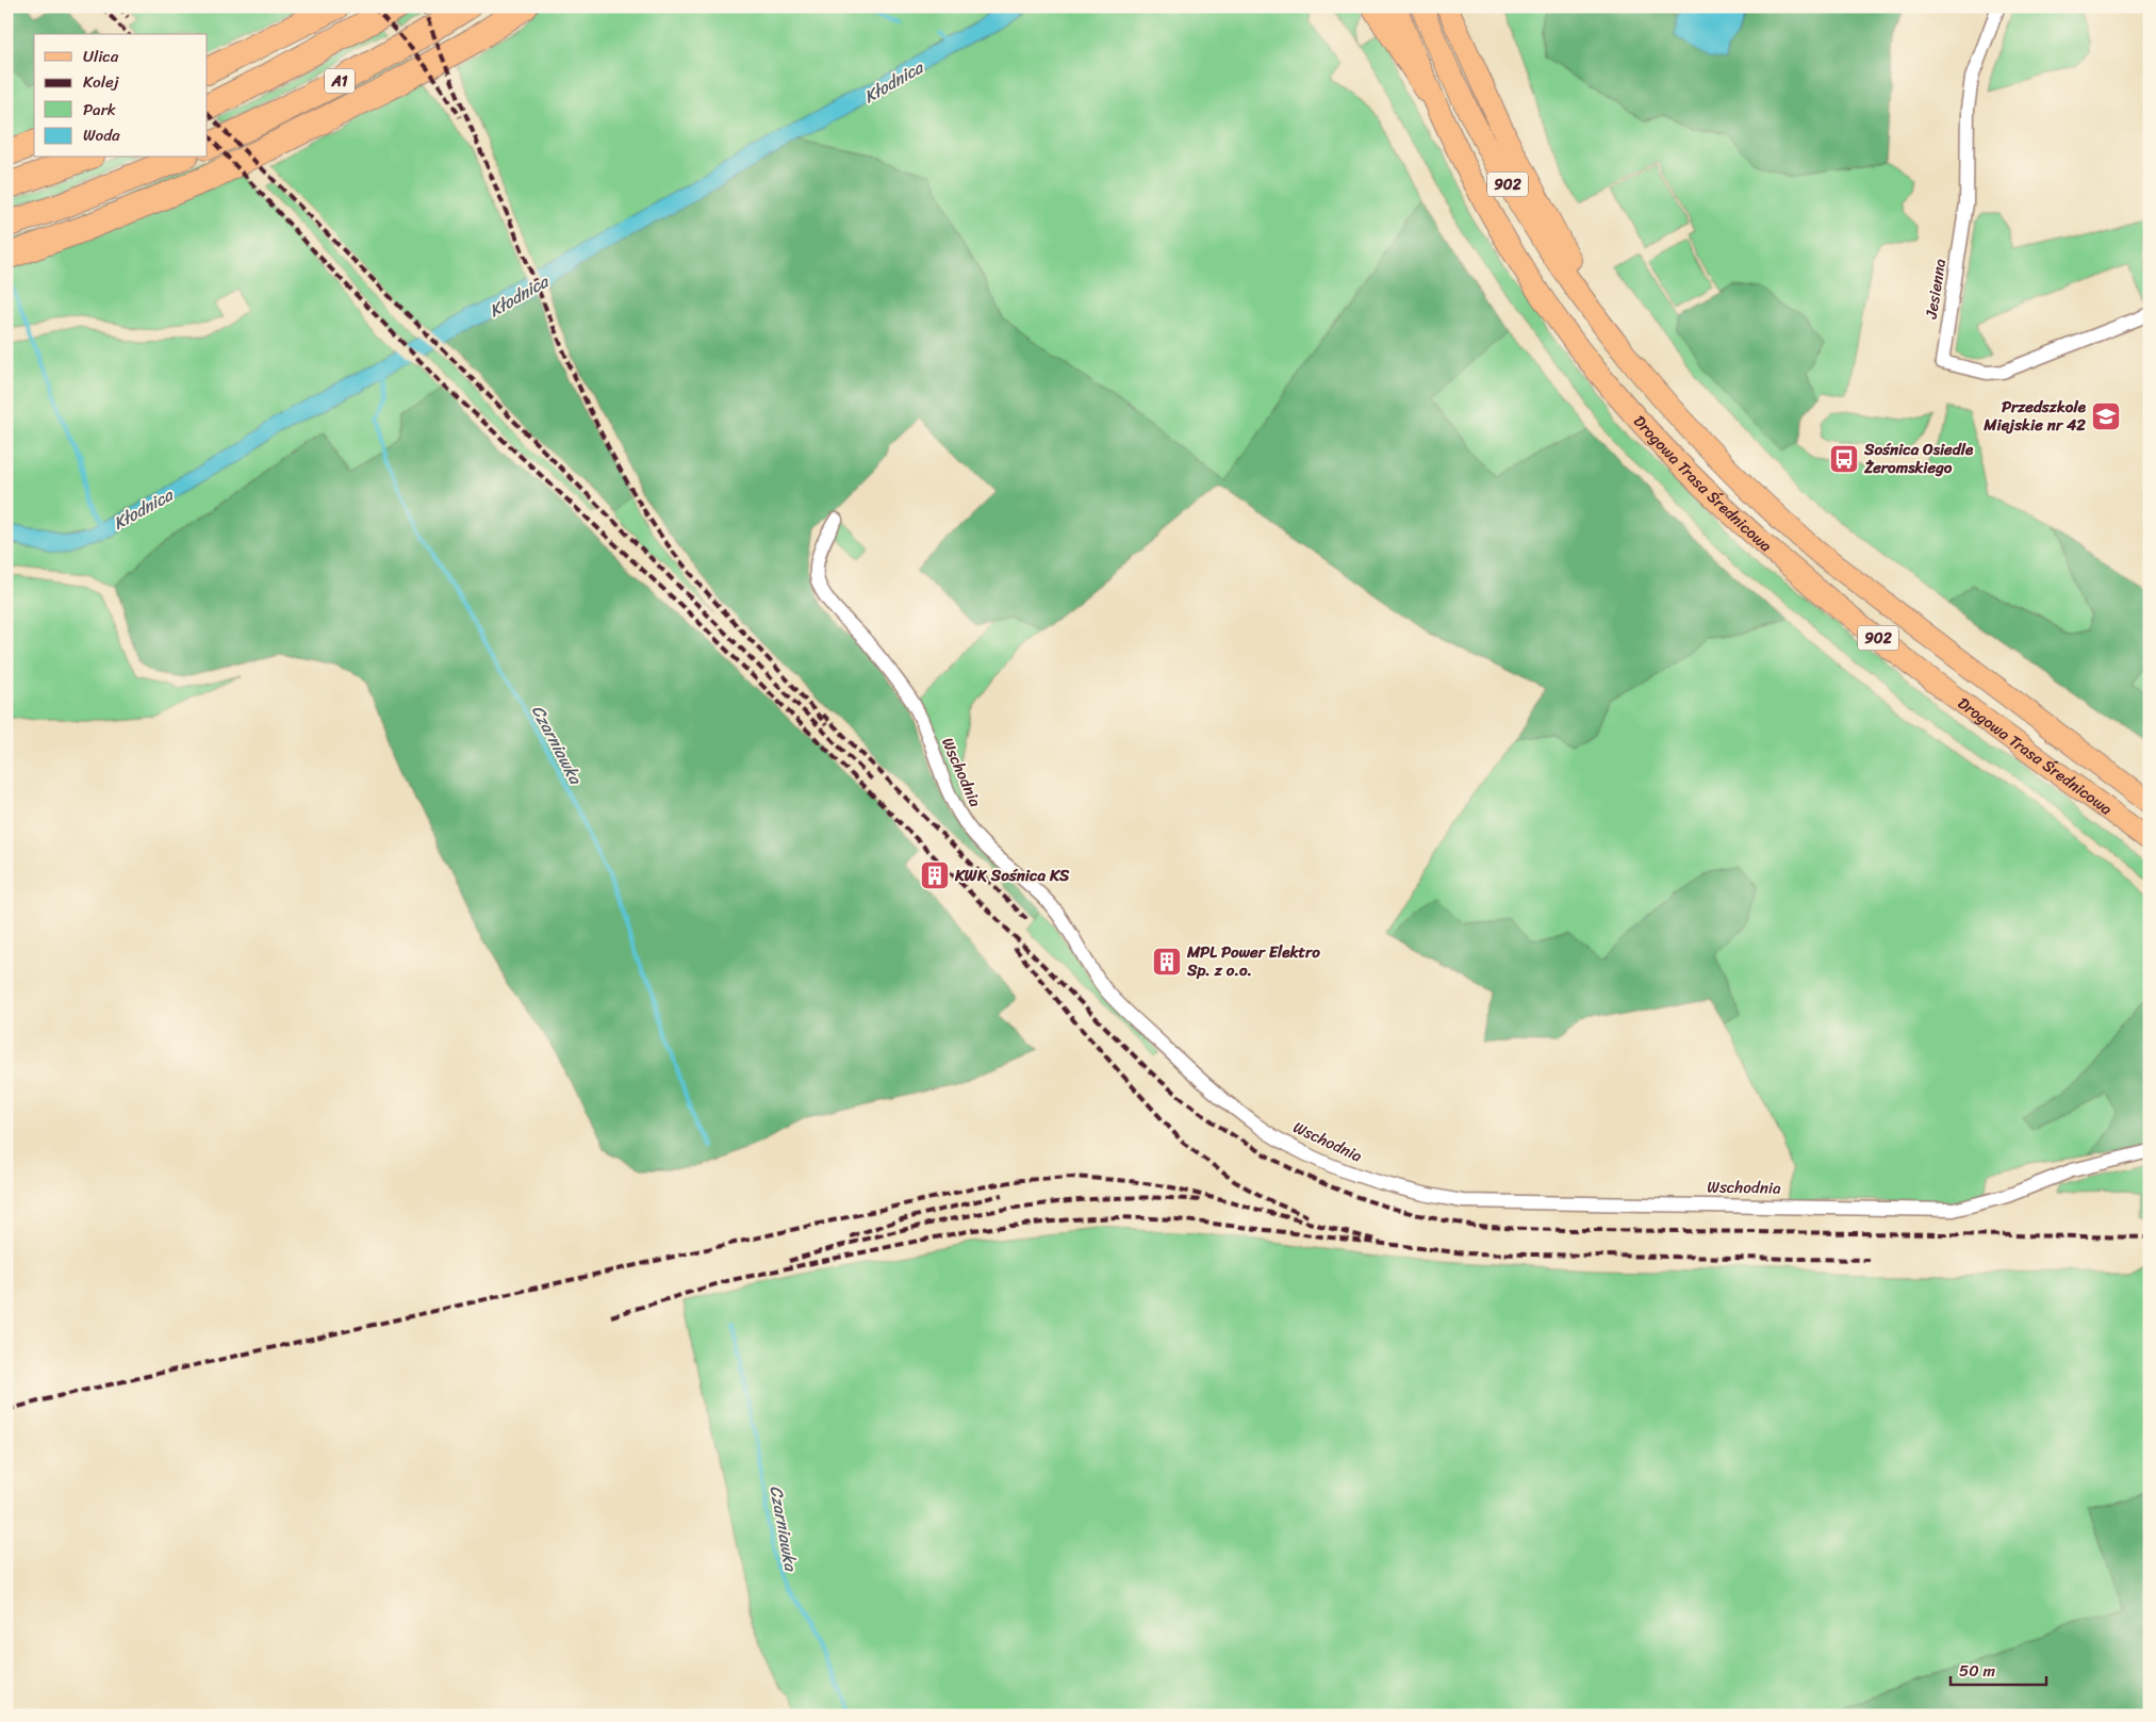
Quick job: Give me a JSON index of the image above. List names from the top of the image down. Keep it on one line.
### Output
{"streets":{"highway":["A1"],"main road":["902","Drogowa Trasa Średnicowa"],"street":["Jesienna","Wschodnia"]},"water":["Kłodnica","Czarniawka"],"places":{"school or university":["Przedszkole Miejskie nr 42"],"bus stop":["Sośnica Osiedle Żeromskiego"],"building":["KWK Sośnica KS","MPL Power Elektro Sp. z o.o."]},"legend":["Ulica","Kolej","Park","Woda"],"scale_bar":"50 m"}
